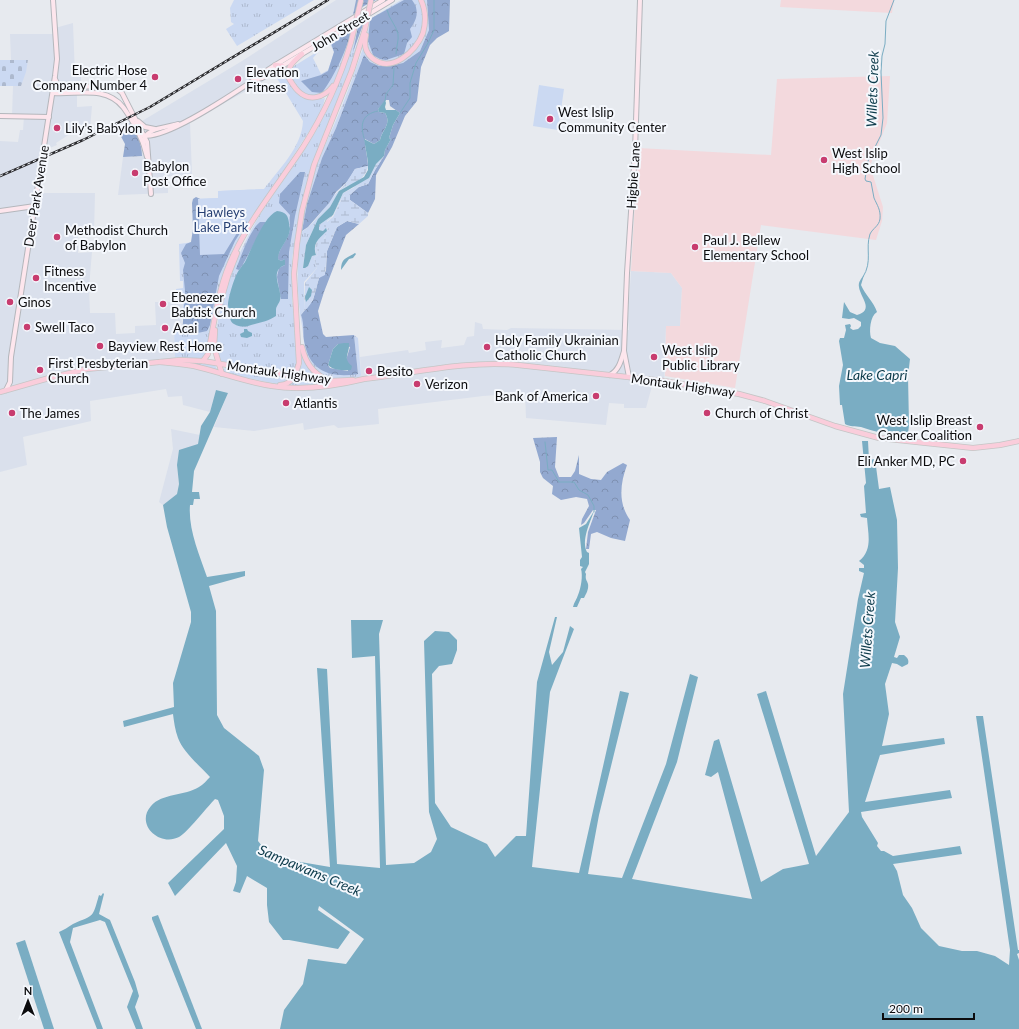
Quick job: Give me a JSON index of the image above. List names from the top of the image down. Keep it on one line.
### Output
{"streets":{"main road":["John Street","Higbie Lane","Deer Park Avenue","Montauk Highway"]},"crossings":[["Higbie Lane","Montauk Highway"]],"water":["Willets Creek","Lake Capri","Sampawams Creek"],"parks":["Hawleys Lake Park"],"places":["Electric Hose Company Number 4","Elevation Fitness","West Islip Community Center","Lily's Babylon","West Islip High School","Babylon Post Office","Methodist Church of Babylon","Paul J. Bellew Elementary School","Fitness Incentive","Ginos","Ebenezer Babtist Church","Swell Taco","Acai","Bayview Rest Home","Holy Family Ukrainian Catholic Church","West Islip Public Library","First Presbyterian Church","Besito","Verizon","Bank of America","Atlantis","The James","Church of Christ","West Islip Breast Cancer Coalition","Eli Anker MD, PC"],"scale_bar":"200 m","north":"top"}
